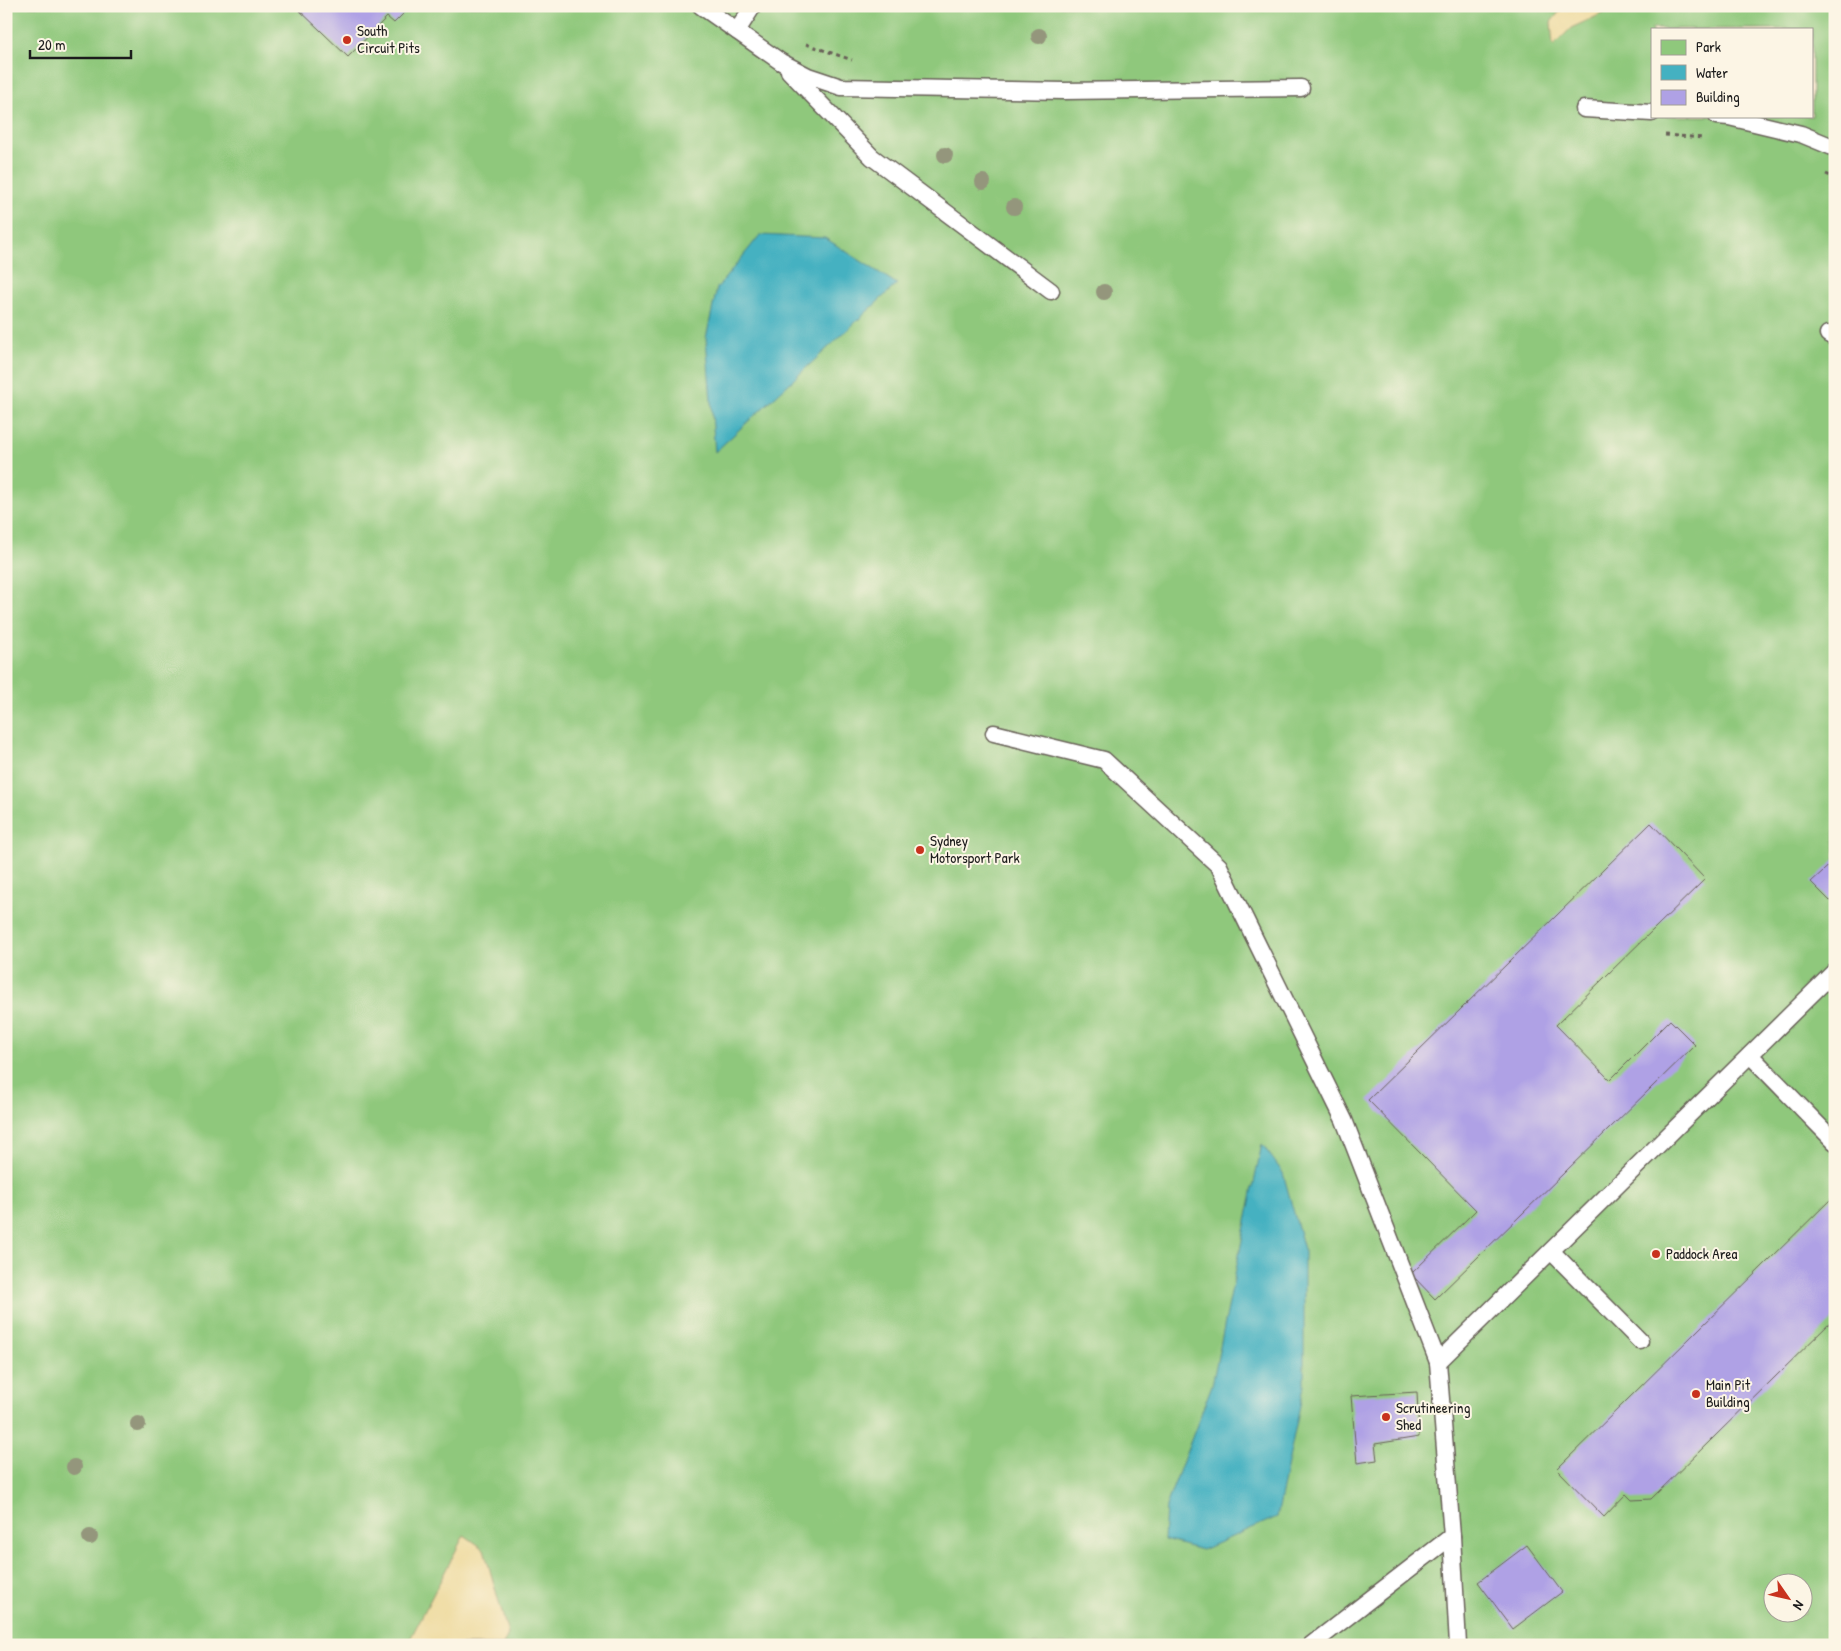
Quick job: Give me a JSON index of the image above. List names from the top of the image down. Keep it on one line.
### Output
{"places":["South Circuit Pits","Sydney Motorsport Park","Paddock Area","Main Pit Building","Scrutineering Shed"],"legend":["Park","Water","Building"],"scale_bar":"20 m","north":"bottom right"}
